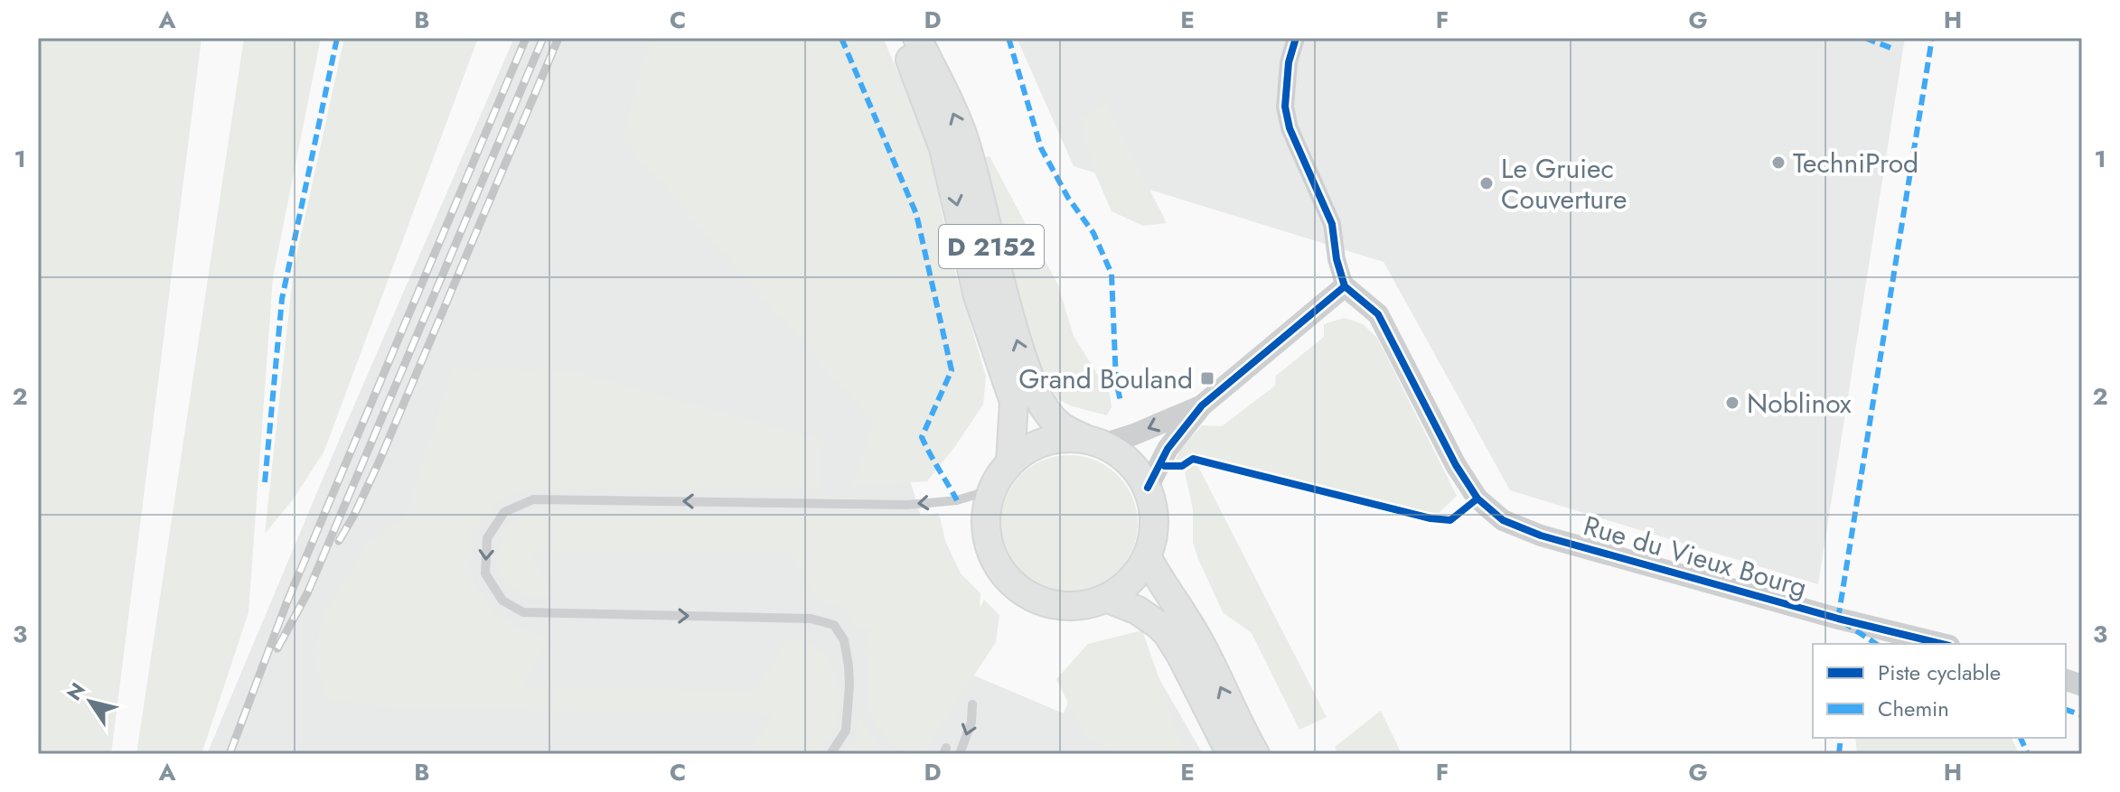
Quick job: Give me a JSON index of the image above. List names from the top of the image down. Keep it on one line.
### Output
{"streets":{"main road":["D 2152"],"street":["Rue du Vieux Bourg"]},"places":{"other":["TechniProd","Le Gruiec Couverture","Noblinox"],"transit":["Grand Bouland"]},"legend":["Piste cyclable","Chemin"],"north":"top left","grid":{"columns":["A","B","C","D","E","F","G","H"],"rows":["1","2","3"]}}
